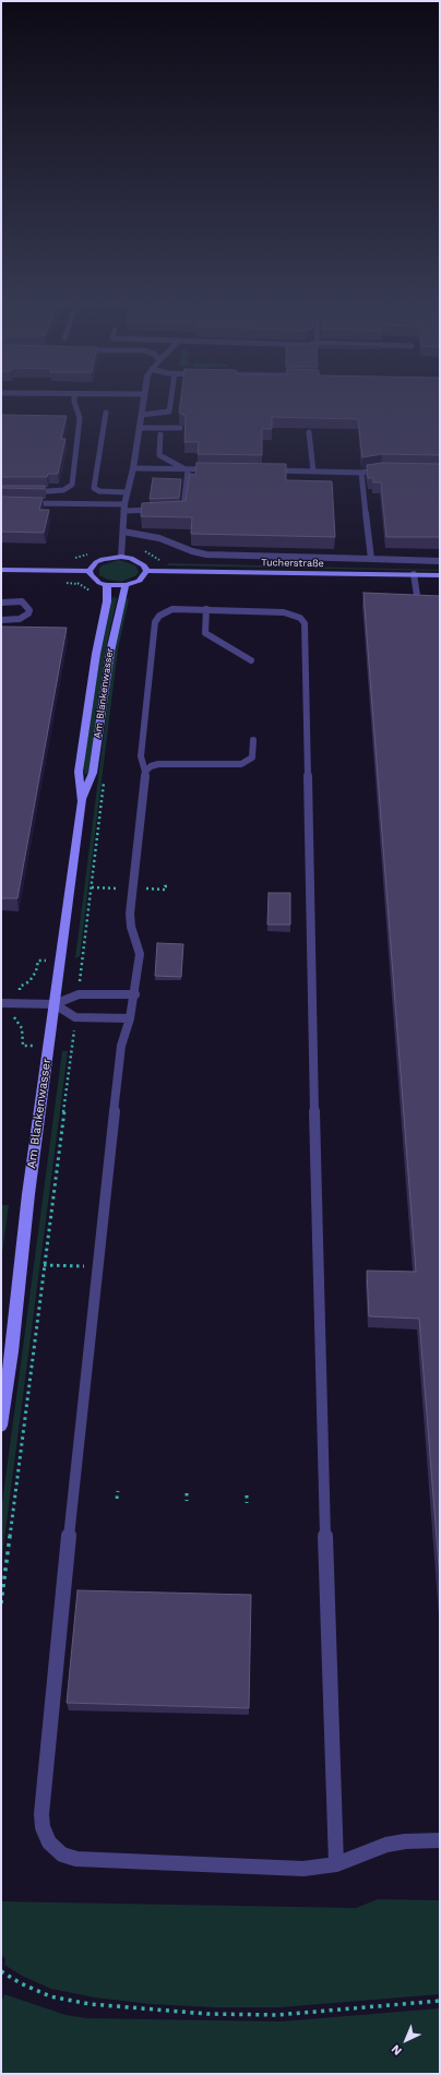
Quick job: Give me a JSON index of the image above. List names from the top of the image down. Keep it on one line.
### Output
{"streets":{"street":["Tucherstraße","Am Blankenwasser"]},"north":"bottom left"}
